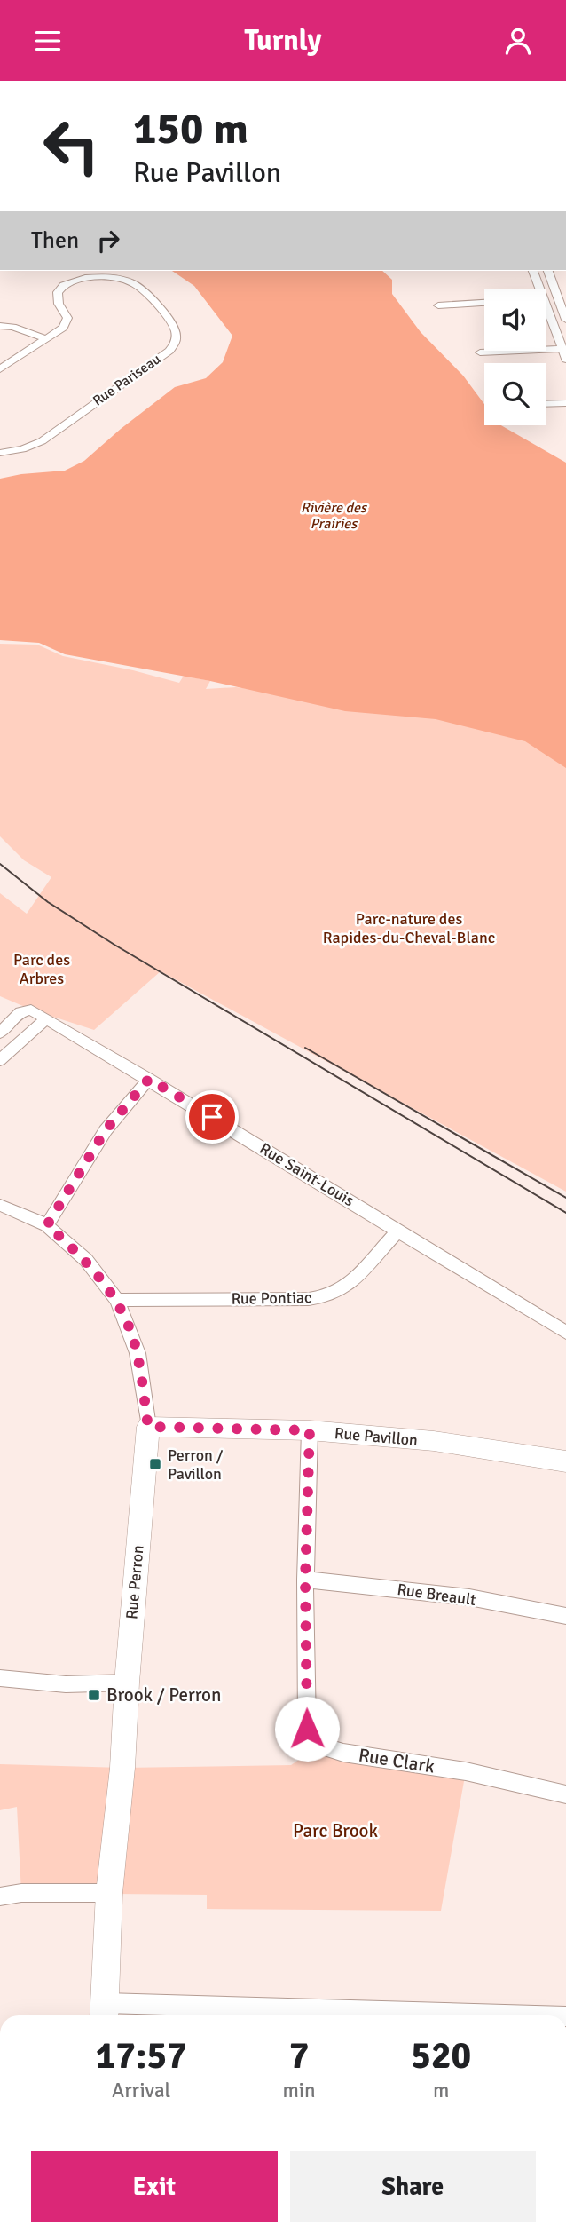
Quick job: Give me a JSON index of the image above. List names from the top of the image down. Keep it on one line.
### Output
{"streets":{"street":["Rue Pariseau","Rue Saint-Louis","Rue Pontiac","Rue Pavillon","Rue Perron","Rue Breault","Rue Clark"]},"crossings":[["Rue Saint-Louis","Rue Pontiac"],["Rue Pontiac","Rue Perron"],["Rue Pavillon","Rue Perron"],["Rue Pavillon","Rue Clark"],["Rue Breault","Rue Clark"]],"water":["Rivière des Prairies"],"parks":["Parc-nature des Rapides-du-Cheval-Blanc","Parc des Arbres","Parc Brook"],"places":{"transit":["Perron / Pavillon","Brook / Perron"]},"page":{"header":"Turnly","turn":["150 m","Rue Pavillon"],"then":"Then","eta":["17:57","Arrival","7","min","520","m"],"buttons":["Exit","Share"]}}
